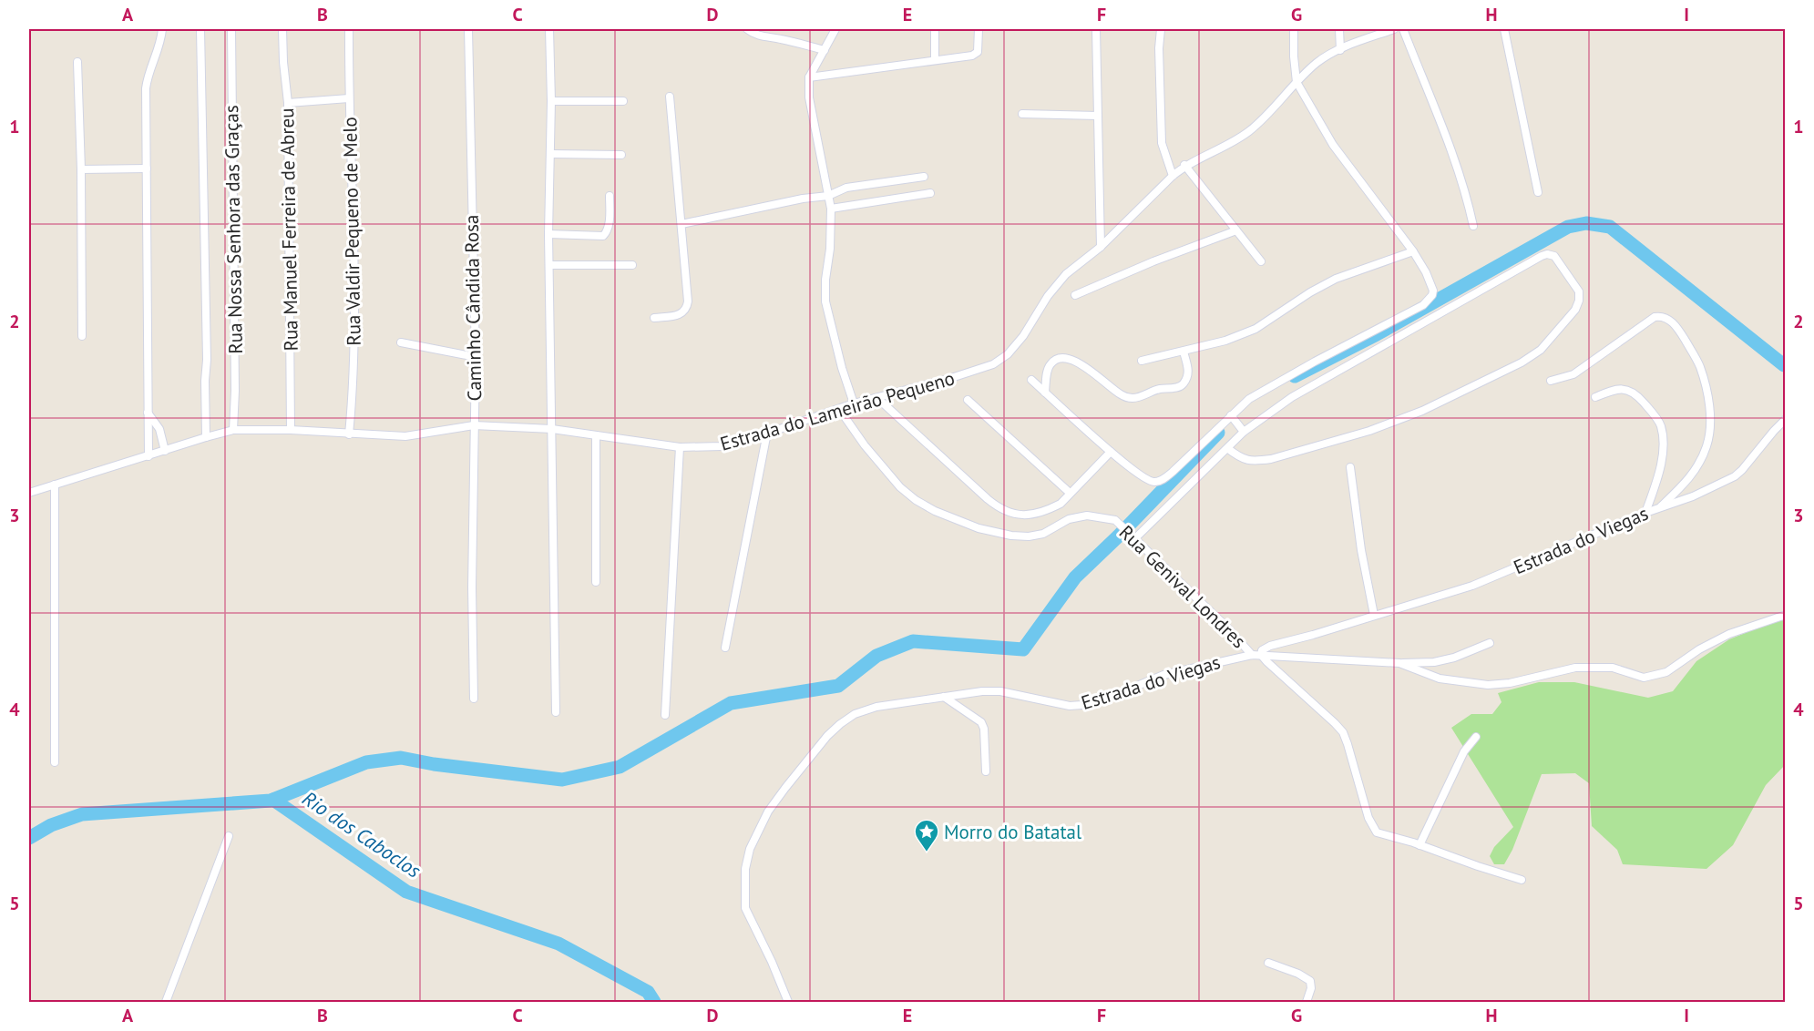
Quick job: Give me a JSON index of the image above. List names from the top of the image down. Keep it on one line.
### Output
{"streets":{"street":["Rua Nossa Senhora das Graças","Rua Manuel Ferreira de Abreu","Rua Valdir Pequeno de Melo","Caminho Cândida Rosa","Estrada do Lameirão Pequeno","Estrada do Viegas","Rua Genival Londres"]},"crossings":[["Rua Nossa Senhora das Graças","Estrada do Lameirão Pequeno"],["Rua Manuel Ferreira de Abreu","Estrada do Lameirão Pequeno"],["Rua Valdir Pequeno de Melo","Estrada do Lameirão Pequeno"],["Caminho Cândida Rosa","Estrada do Lameirão Pequeno"],["Estrada do Lameirão Pequeno","Rua Genival Londres"],["Estrada do Viegas","Rua Genival Londres"]],"water":["Rio dos Caboclos"],"places":{"place":["Morro do Batatal"]},"grid":{"columns":["A","B","C","D","E","F","G","H","I"],"rows":["1","2","3","4","5"]}}
